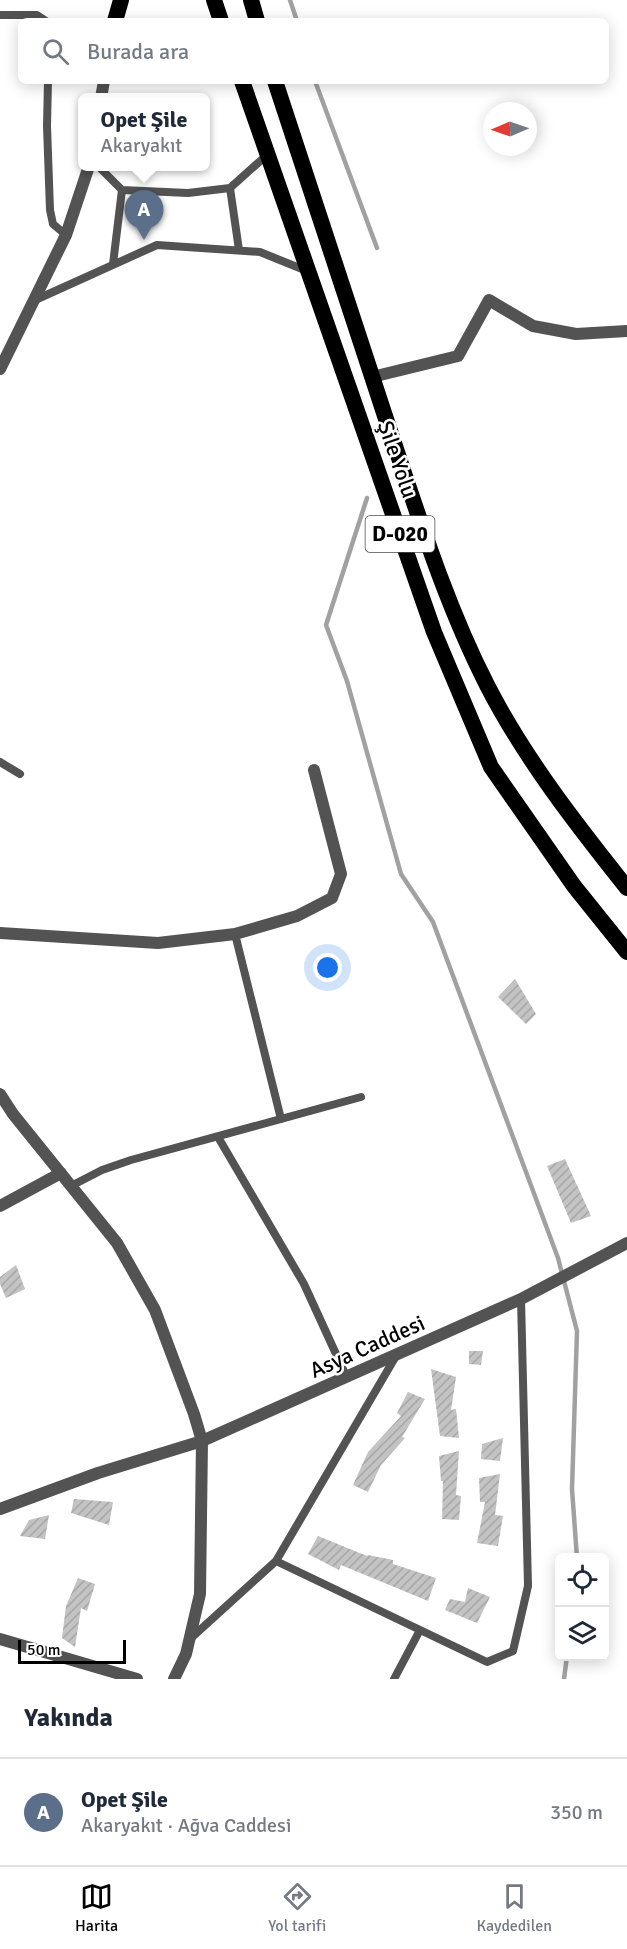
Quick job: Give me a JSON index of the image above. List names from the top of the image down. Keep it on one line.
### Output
{"streets":{"highway":["Şile Yolu","D-020"],"street":["Asya Caddesi"]},"scale_bar":"50 m","north":"left","page":{"search":"Burada ara","popup":["Opet Şile","Akaryakıt"],"pins":"A","scale":"50 m","heading":"Yakında","list":[{"mark":"A","name":"Opet Şile","note":"Akaryakıt · Ağva Caddesi","value":"350 m"}],"nav":["Harita","Yol tarifi","Kaydedilen"]}}
